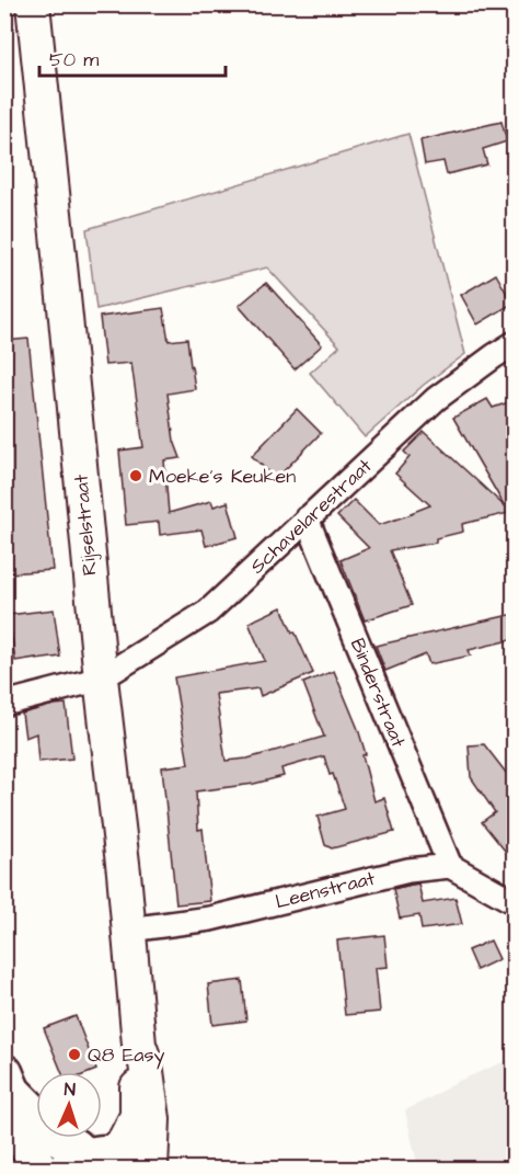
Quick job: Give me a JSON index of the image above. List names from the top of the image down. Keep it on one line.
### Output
{"streets":{"street":["Schavelarestraat","Rijselstraat","Binderstraat","Leenstraat"]},"crossings":[["Schavelarestraat","Rijselstraat"],["Schavelarestraat","Binderstraat"],["Rijselstraat","Leenstraat"],["Binderstraat","Leenstraat"]],"places":["Moeke's Keuken","Q8 Easy"],"scale_bar":"50 m","north":"top"}
